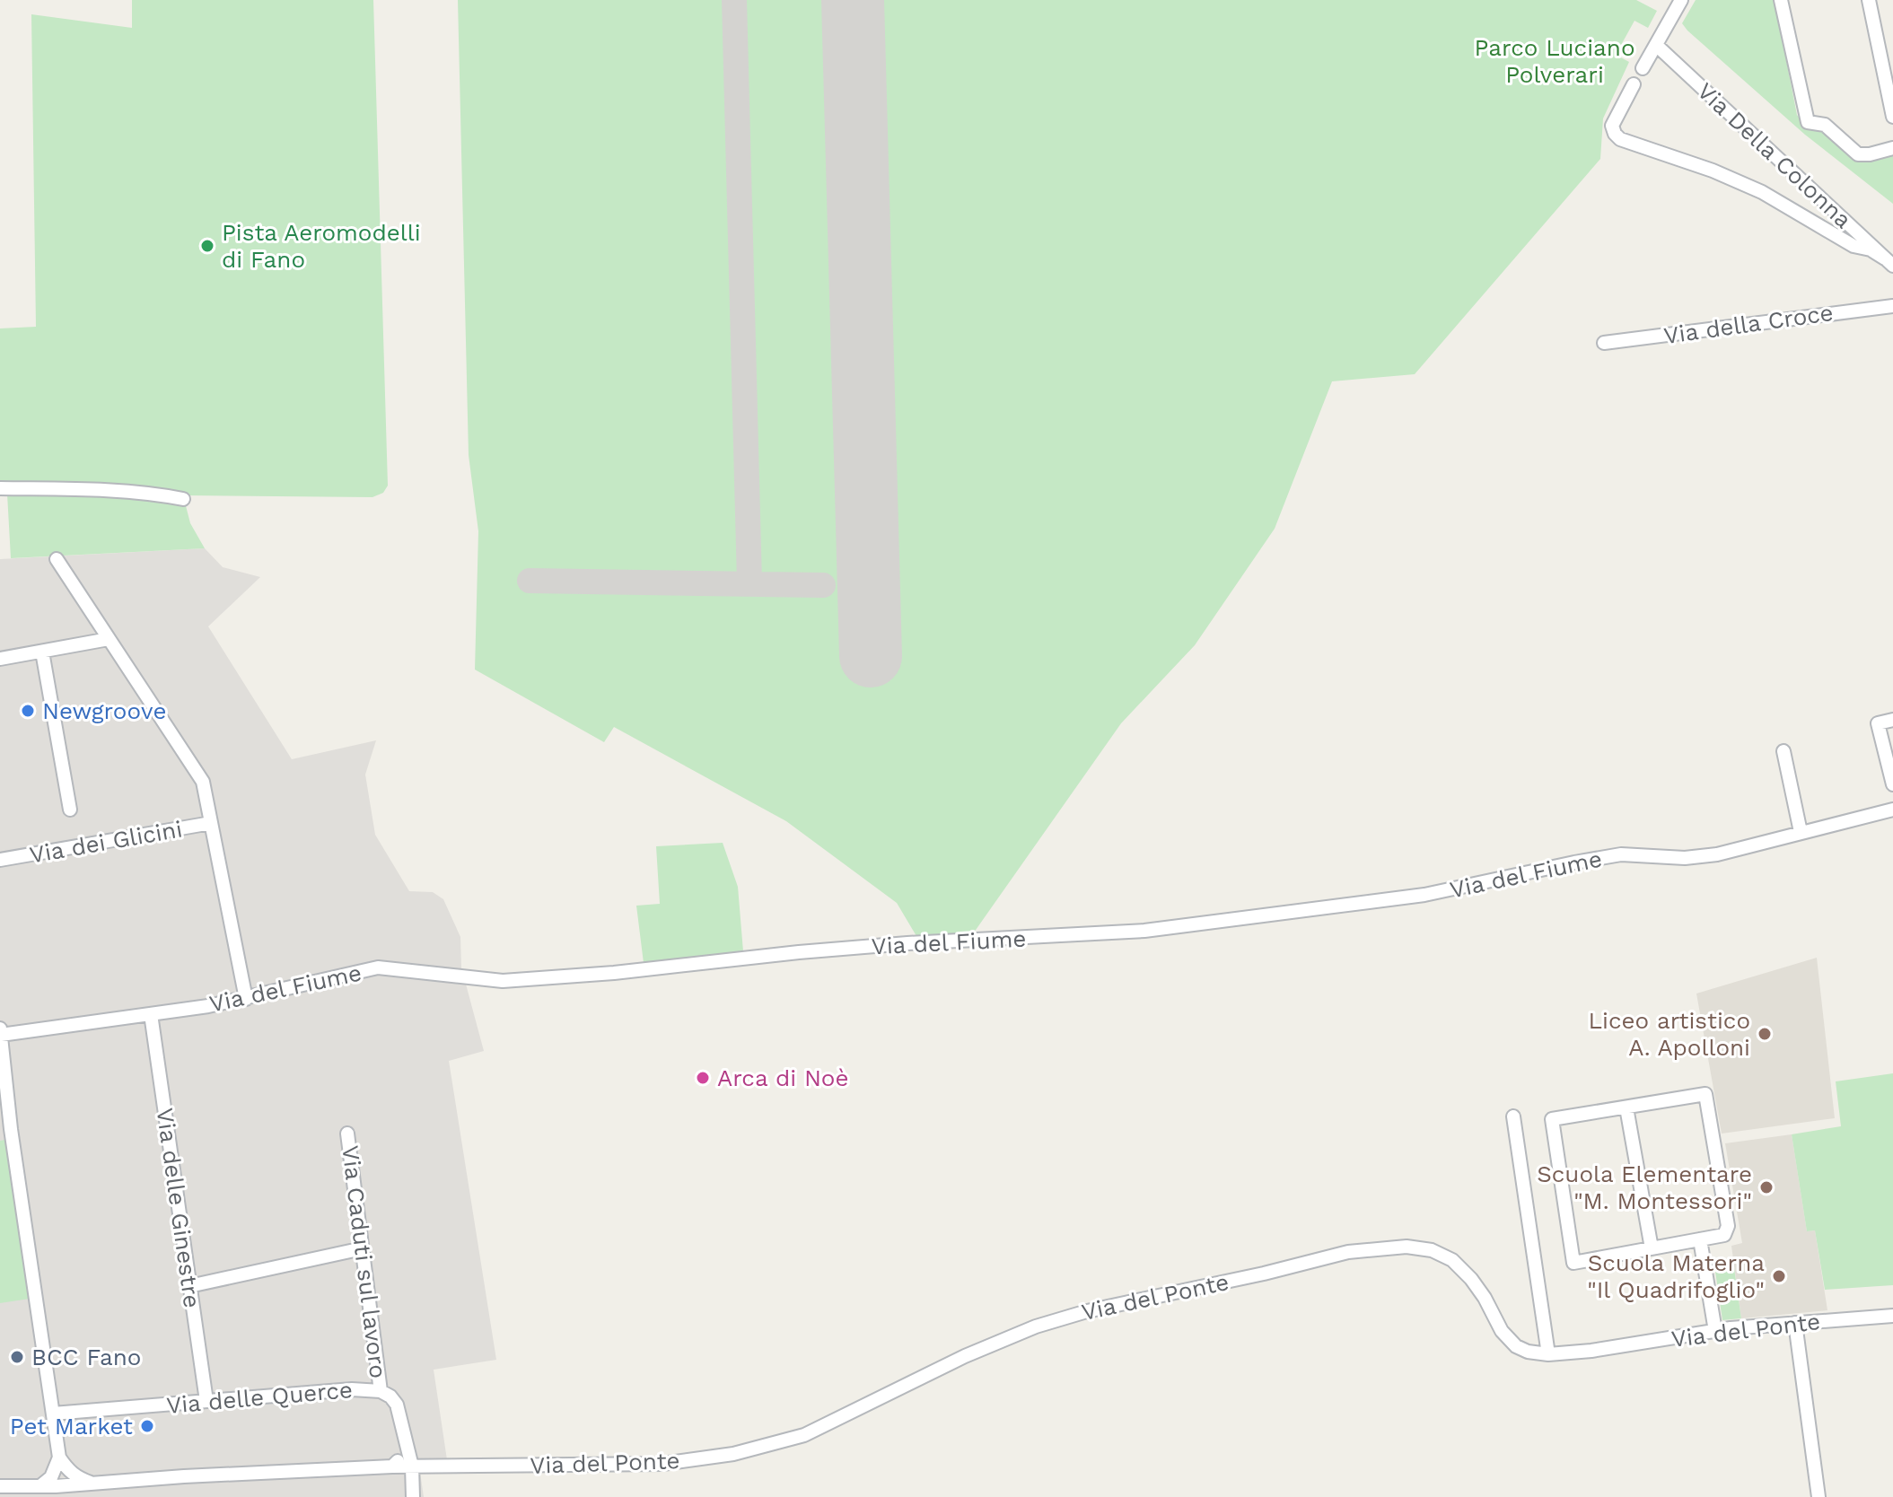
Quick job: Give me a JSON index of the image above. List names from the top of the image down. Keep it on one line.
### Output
{"streets":{"street":["Via Della Colonna","Via della Croce","Via dei Glicini","Via del Fiume","Via delle Ginestre","Via Caduti sul lavoro","Via del Ponte","Via delle Querce"]},"crossings":[["Via del Fiume","Via delle Ginestre"],["Via delle Ginestre","Via delle Querce"],["Via Caduti sul lavoro","Via delle Querce"],["Via del Ponte","Via delle Querce"]],"parks":["Parco Luciano Polverari"],"places":["Pista Aeromodelli di Fano","Newgroove","Liceo artistico A. Apolloni","Arca di Noè","Scuola Elementare \"M. Montessori\"","Scuola Materna \"Il Quadrifoglio\"","BCC Fano","Pet Market"]}
